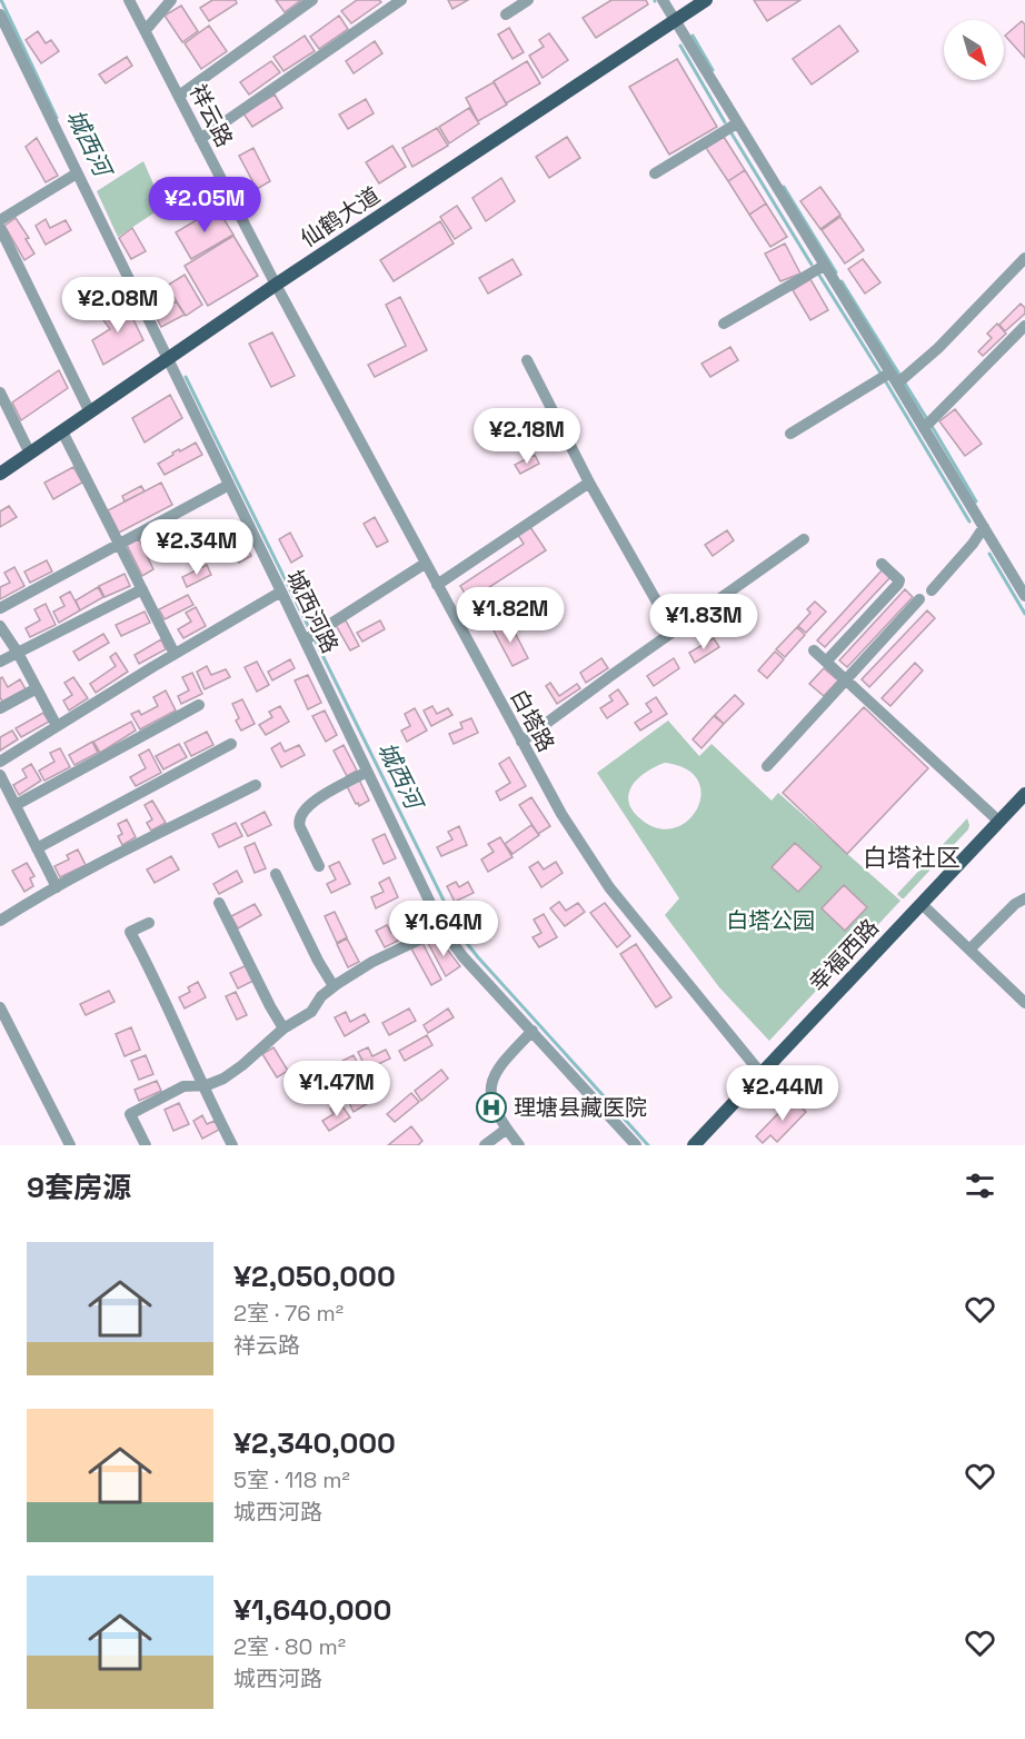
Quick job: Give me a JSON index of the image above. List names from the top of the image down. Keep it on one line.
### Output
{"streets":{"main road":["仙鹤大道","幸福西路"],"street":["祥云路","城西河路","白塔路"]},"crossings":[["祥云路","仙鹤大道"],["祥云路","白塔路"],["仙鹤大道","城西河路"],["仙鹤大道","白塔路"],["白塔路","幸福西路"]],"districts":["白塔社区"],"water":["城西河"],"parks":["白塔公园"],"places":{"hospital":["理塘县藏医院"]},"north":"bottom right","page":{"price":["¥2.05M","¥2.08M","¥2.18M","¥2.34M","¥1.82M","¥1.83M","¥1.64M","¥1.47M","¥2.44M"],"heading":"9套房源","list":[{"name":"¥2,050,000","note":"2室 · 76 m² · 祥云路"},{"name":"¥2,340,000","note":"5室 · 118 m² · 城西河路"},{"name":"¥1,640,000","note":"2室 · 80 m² · 城西河路"}]}}
